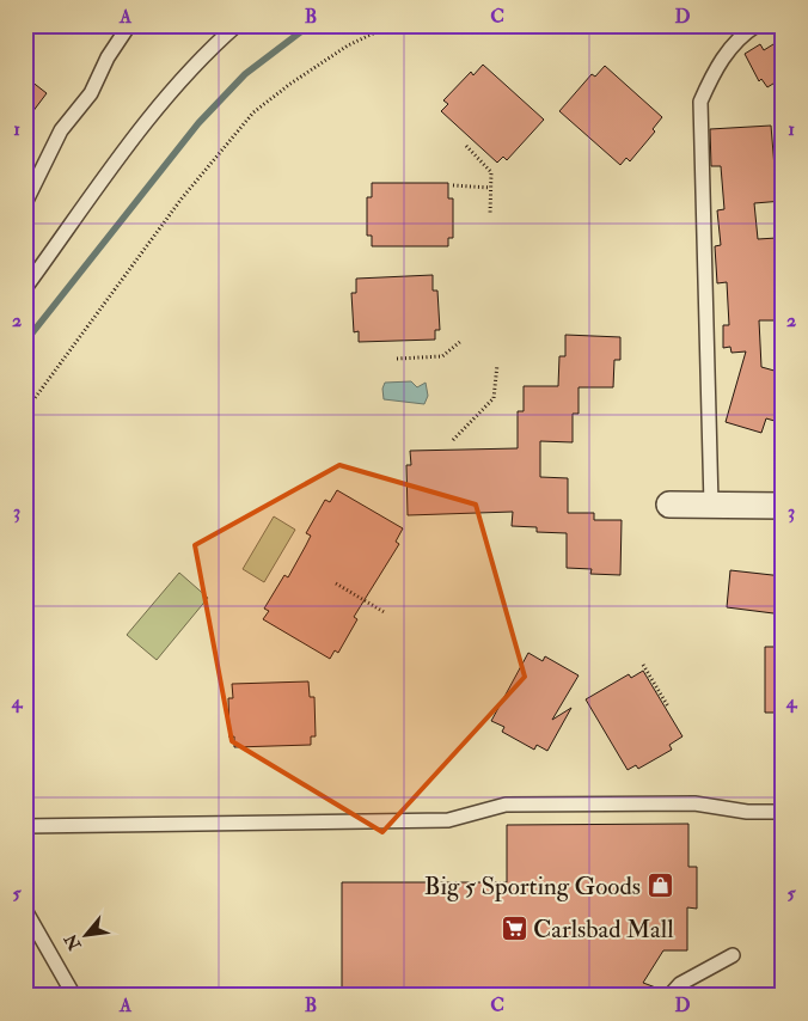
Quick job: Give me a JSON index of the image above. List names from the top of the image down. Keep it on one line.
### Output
{"places":{"shop":["Big 5 Sporting Goods"],"supermarket":["Carlsbad Mall"]},"north":"bottom left","grid":{"columns":["A","B","C","D"],"rows":["1","2","3","4","5"]}}
